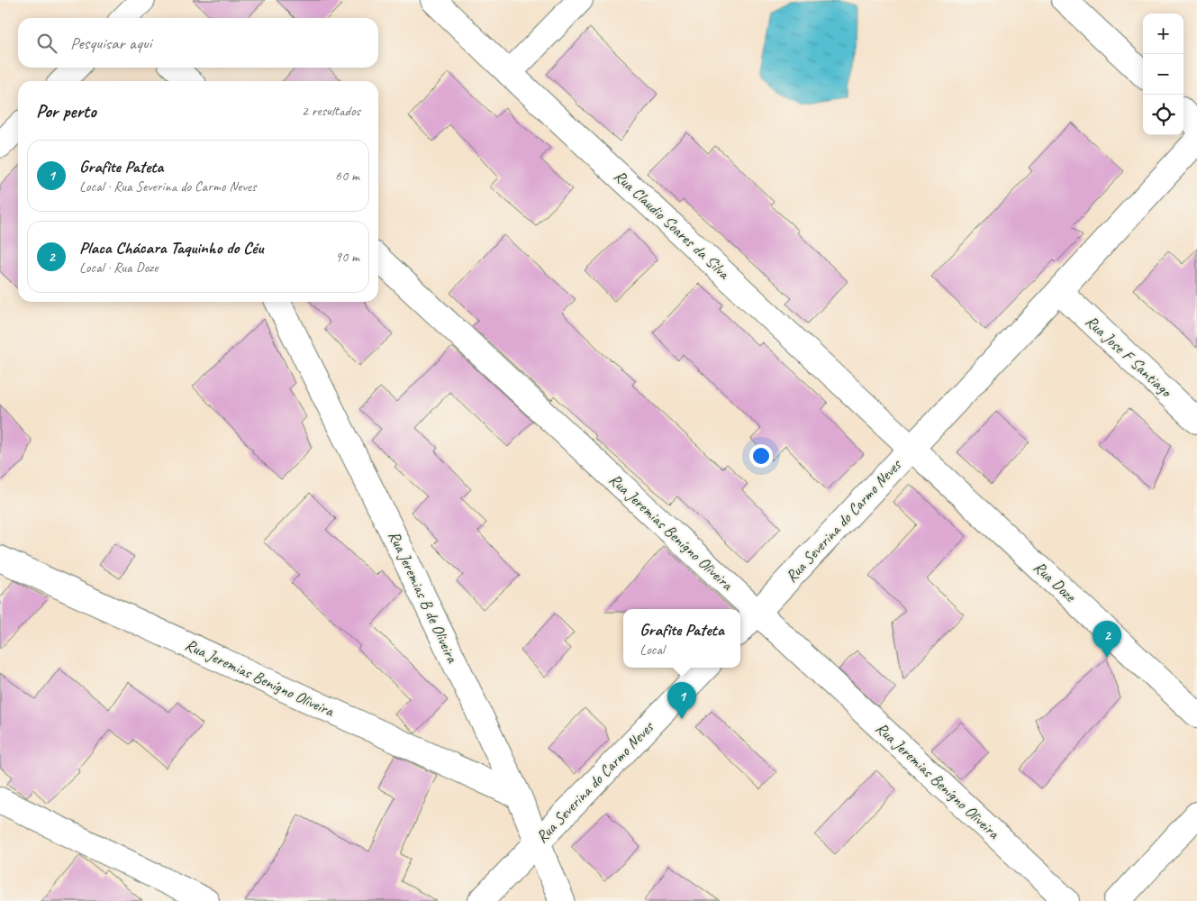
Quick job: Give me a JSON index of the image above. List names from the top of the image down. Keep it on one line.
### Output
{"streets":{"street":["Rua Claudio Soares da Silva","Rua Jose F Santiago","Rua Severina do Carmo Neves","Rua Jeremias Benígno Oliveira","Rua Doze","Rua Jeremias B de Oliveira"]},"crossings":[["Rua Claudio Soares da Silva","Rua Severina do Carmo Neves"],["Rua Claudio Soares da Silva","Rua Doze"],["Rua Jose F Santiago","Rua Severina do Carmo Neves"],["Rua Severina do Carmo Neves","Rua Jeremias Benígno Oliveira"],["Rua Severina do Carmo Neves","Rua Doze"],["Rua Severina do Carmo Neves","Rua Jeremias B de Oliveira"],["Rua Jeremias Benígno Oliveira","Rua Jeremias B de Oliveira"]],"page":{"map_buttons":["+","−"],"search":"Pesquisar aqui","heading":["Por perto","2 resultados"],"list":[{"mark":"1","name":"Grafite Pateta","note":"Local · Rua Severina do Carmo Neves","value":"60 m"},{"mark":"2","name":"Placa Chácara Taquinho do Céu","note":"Local · Rua Doze","value":"90 m"}],"popup":["Grafite Pateta","Local"],"pins":["2","1"]}}
